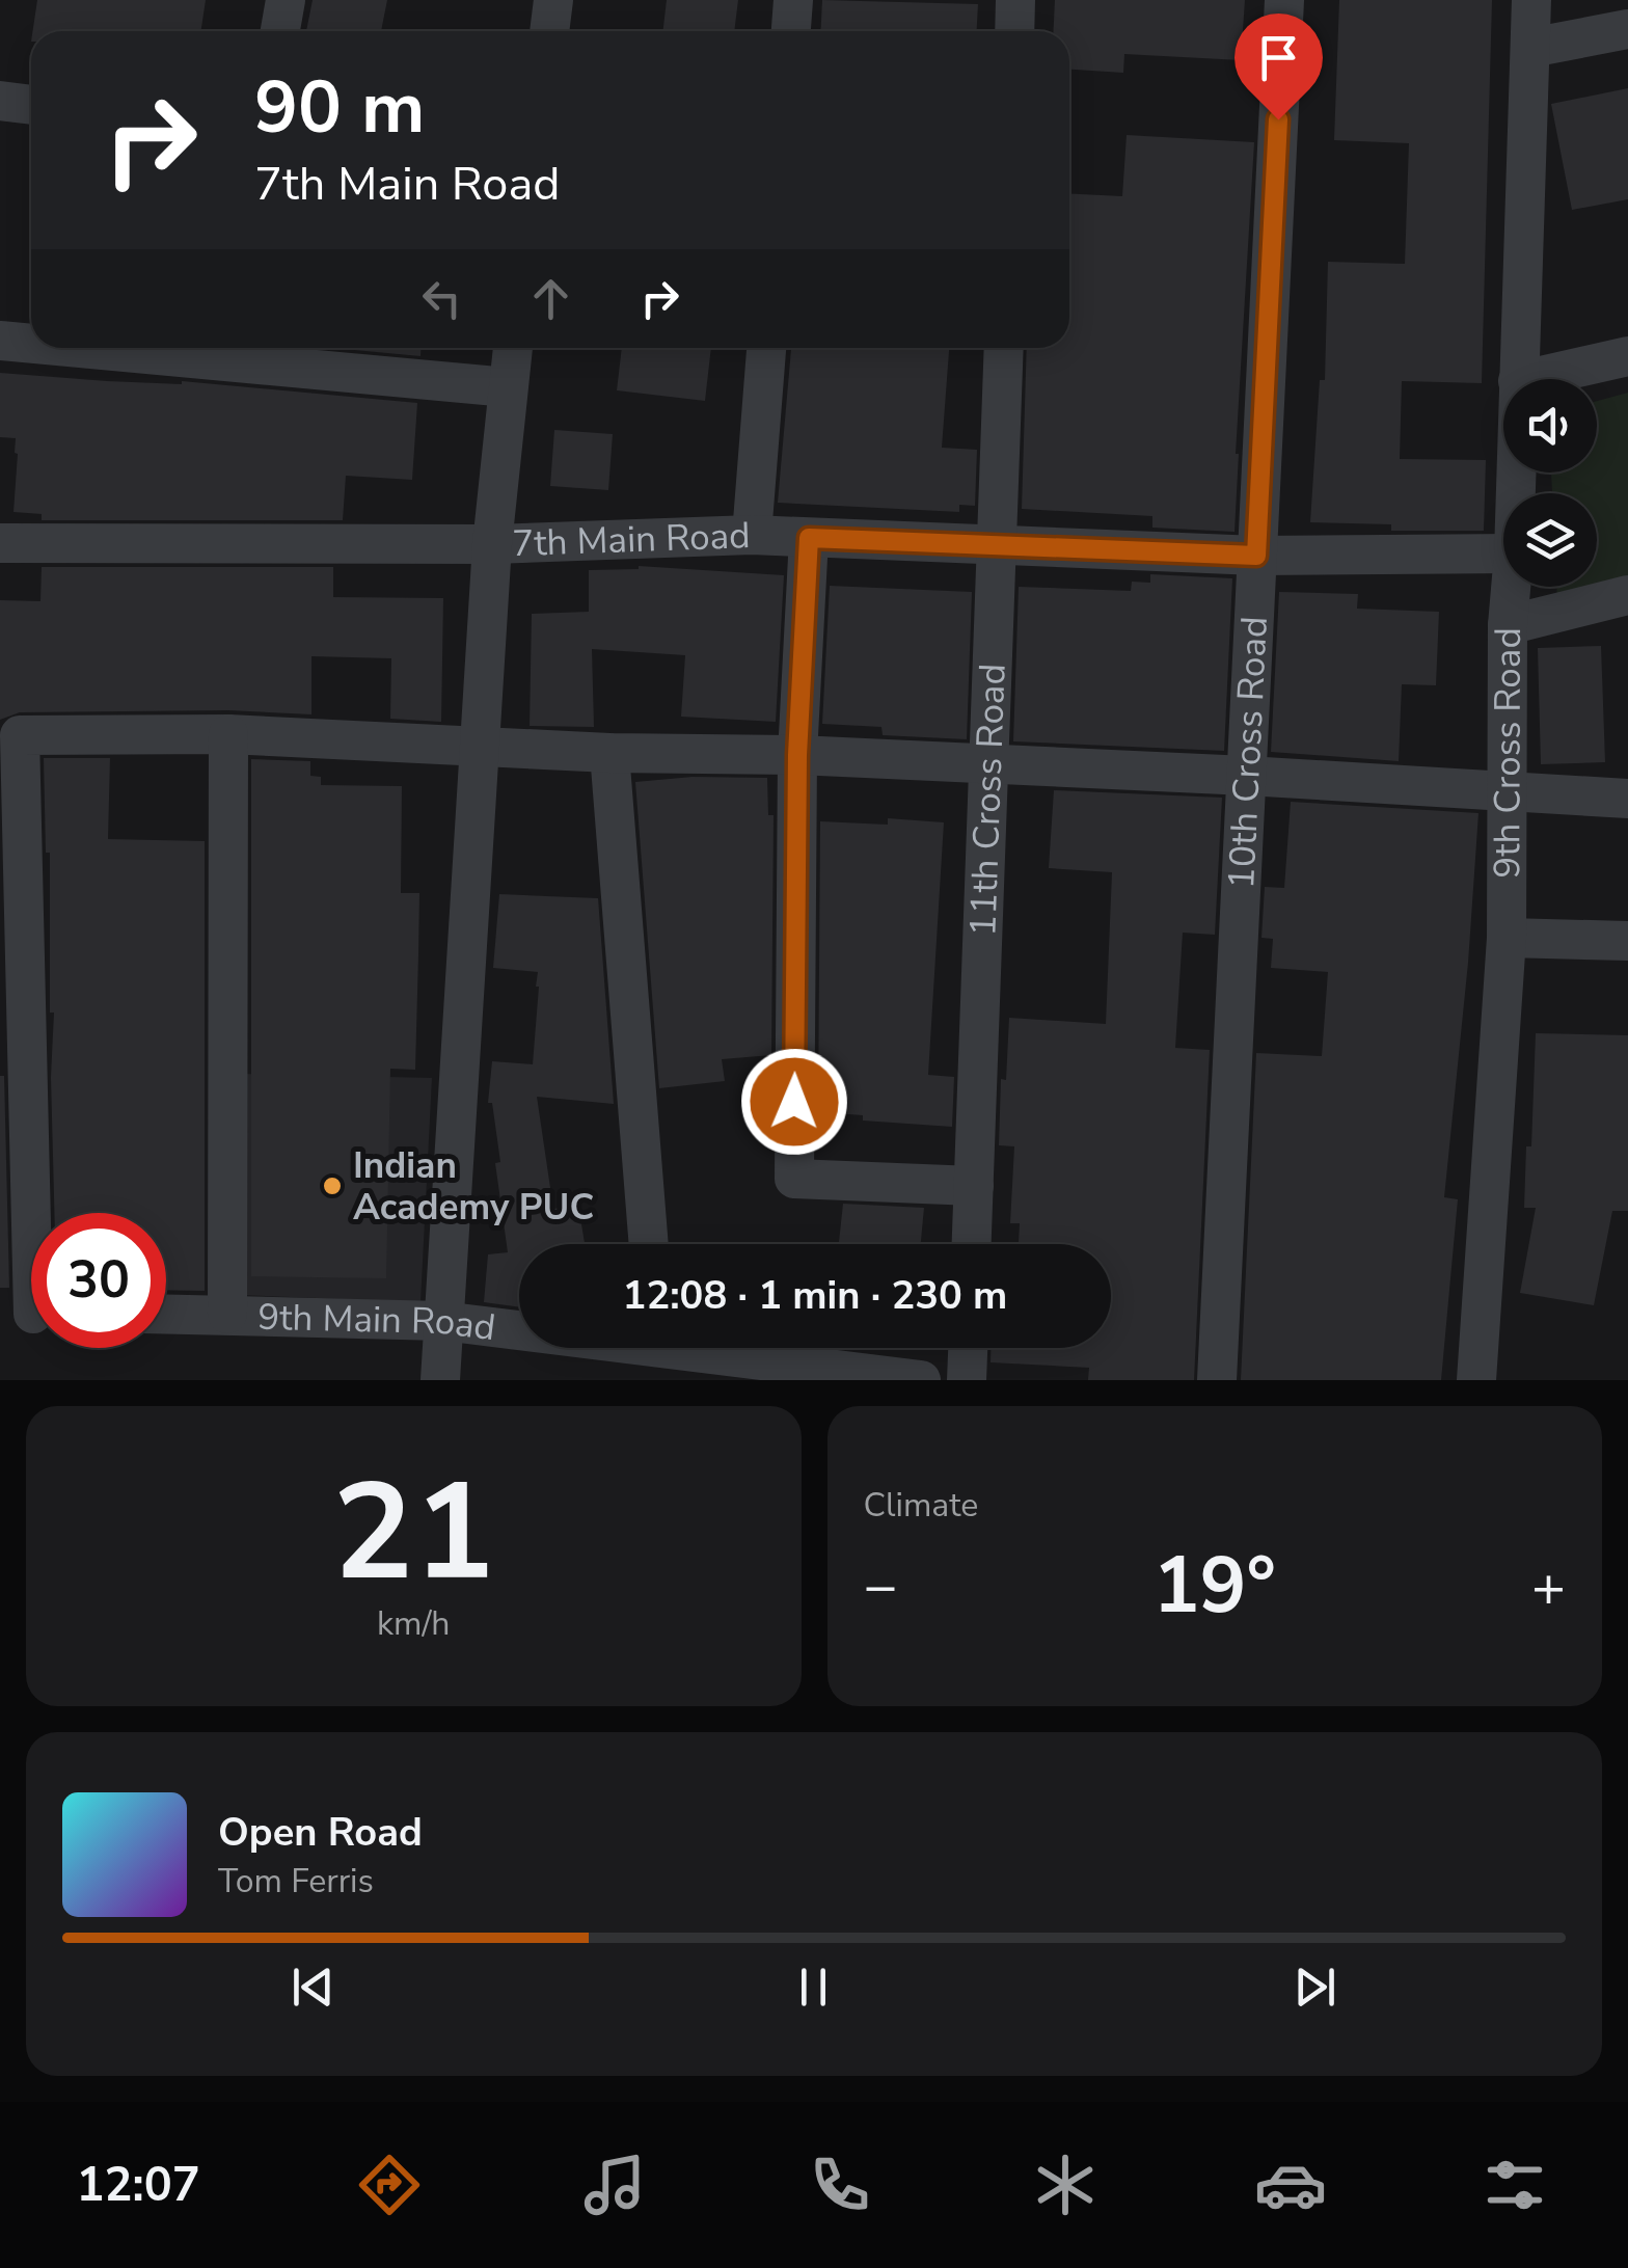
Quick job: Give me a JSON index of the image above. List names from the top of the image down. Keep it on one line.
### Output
{"streets":{"street":["7th Main Road","10th Cross Road","9th Cross Road","11th Cross Road","9th Main Road"]},"crossings":[["7th Main Road","10th Cross Road"],["7th Main Road","11th Cross Road"]],"places":["Indian Academy PUC"],"page":{"turn":["90 m","7th Main Road"],"limit":"30","trip":"12:08 · 1 min · 230 m","tile":[["21","km/h"],"Climate"],"heat":["−","19°","+"],"song":["Open Road","Tom Ferris"],"tabs":"12:07"}}
